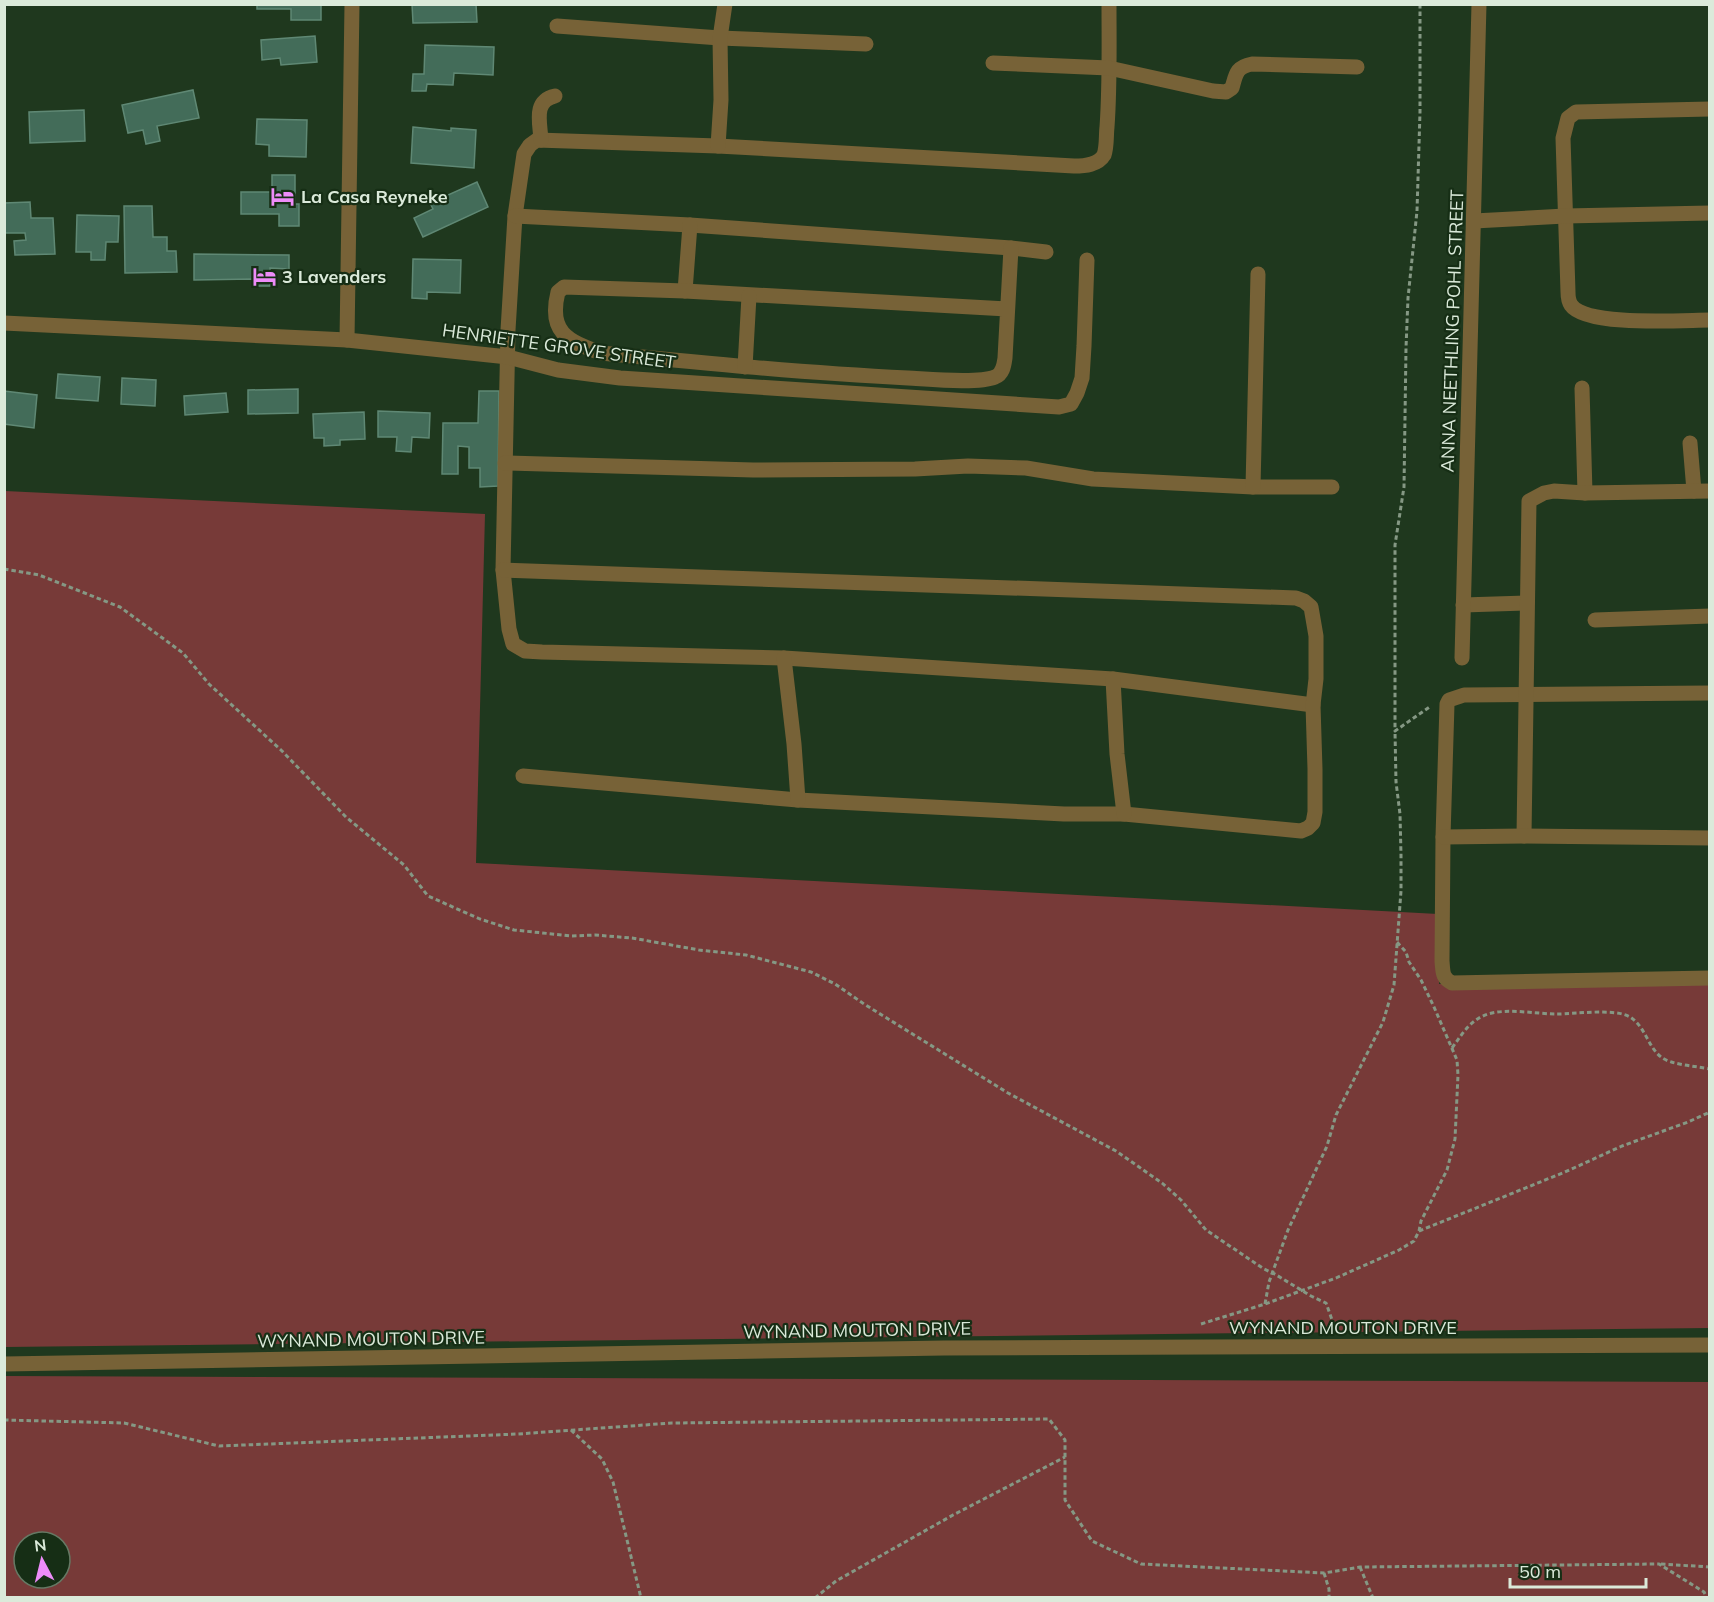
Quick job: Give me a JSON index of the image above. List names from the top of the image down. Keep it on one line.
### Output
{"streets":{"street":["ANNA NEETHLING POHL STREET","HENRIETTE GROVE STREET","WYNAND MOUTON DRIVE"]},"places":{"hotel":["La Casa Reyneke","3 Lavenders"]},"scale_bar":"50 m","north":"top"}
